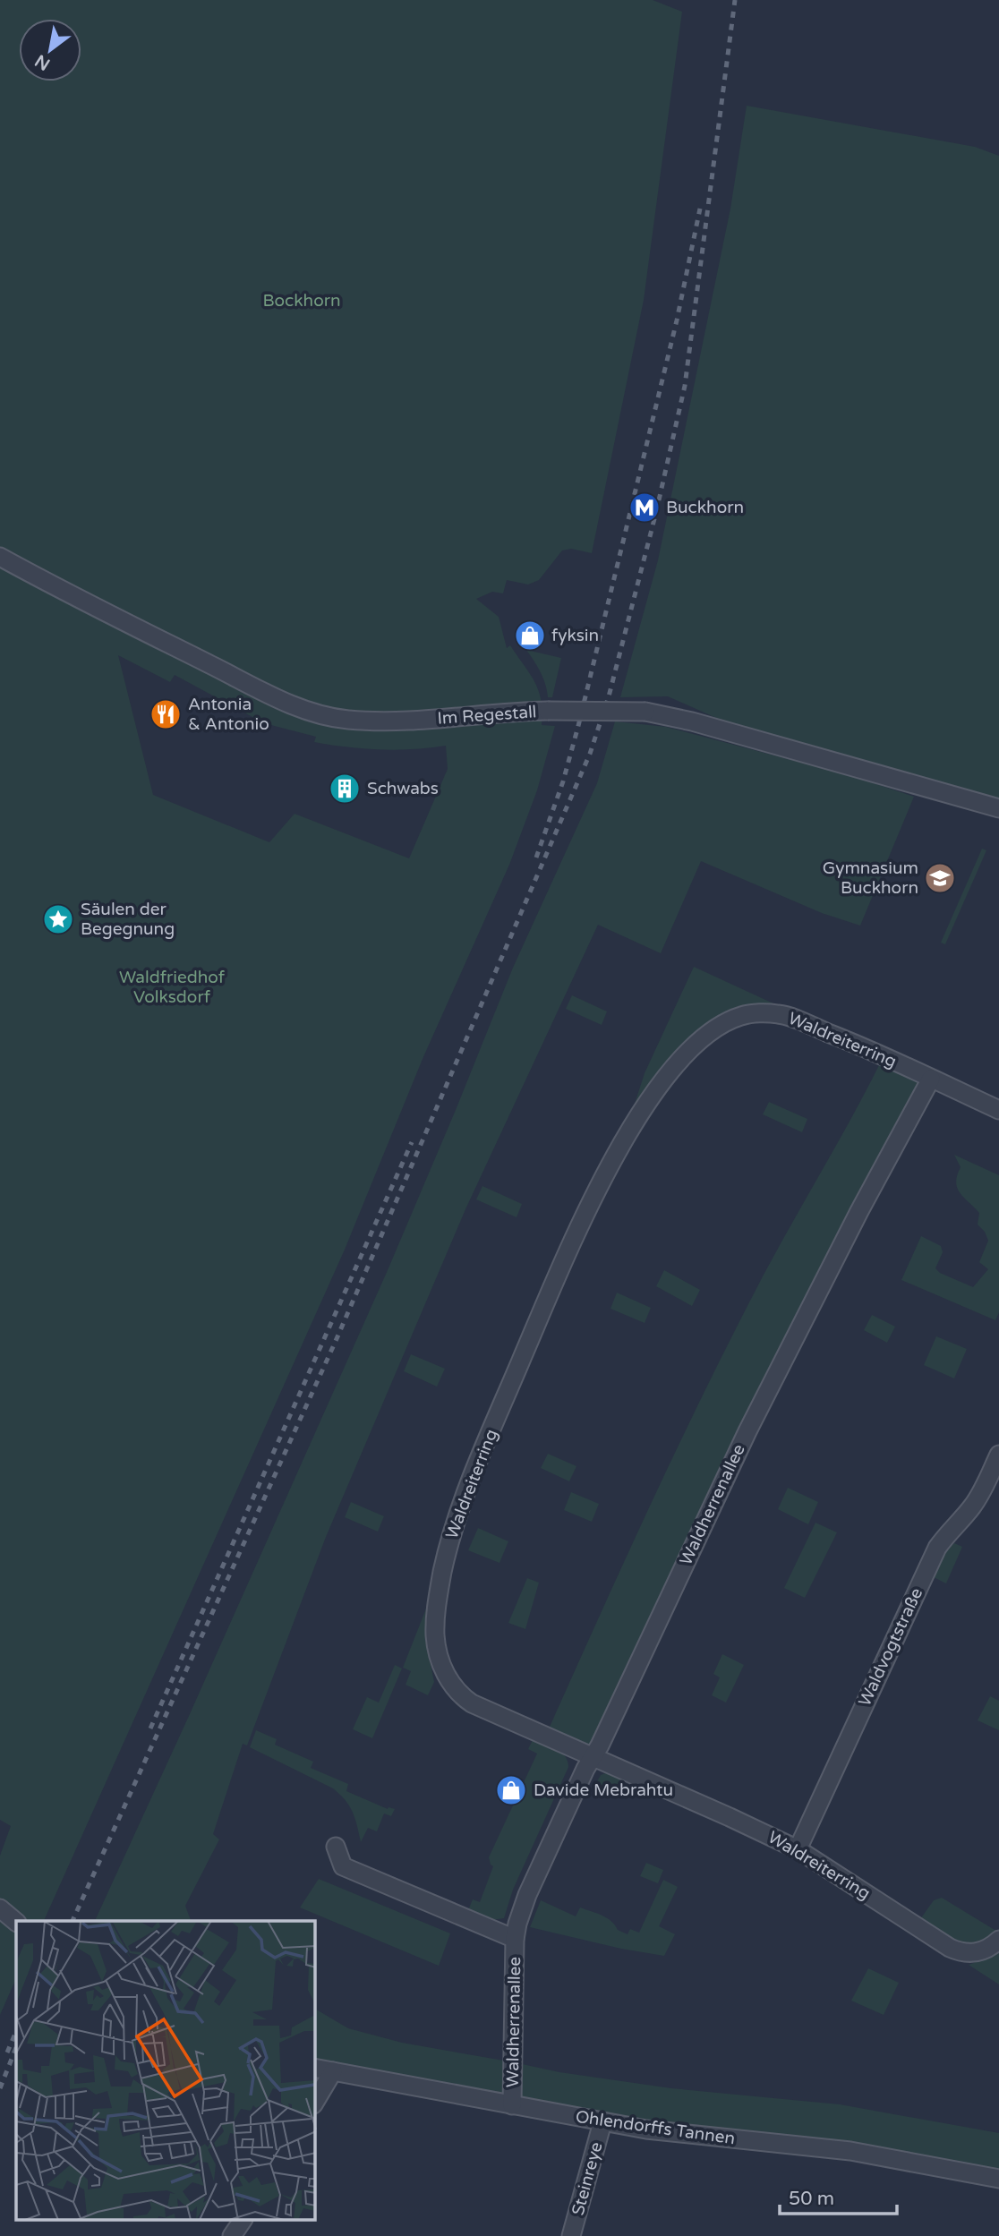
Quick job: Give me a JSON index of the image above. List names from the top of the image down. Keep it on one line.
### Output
{"streets":{"street":["Im Regestall","Waldreiterring","Waldherrenallee","Waldvogtstraße","Ohlendorffs Tannen","Steinreye"]},"crossings":[["Waldreiterring","Waldherrenallee"],["Waldreiterring","Waldvogtstraße"],["Waldherrenallee","Ohlendorffs Tannen"],["Ohlendorffs Tannen","Steinreye"]],"parks":["Bockhorn","Waldfriedhof Volksdorf"],"places":{"metro station":["Buckhorn"],"shop":["fyksin","Davide Mebrahtu"],"restaurant":["Antonia & Antonio"],"building":["Schwabs"],"school or university":["Gymnasium Buckhorn"],"place":["Säulen der Begegnung"]},"scale_bar":"50 m","north":"bottom left"}
